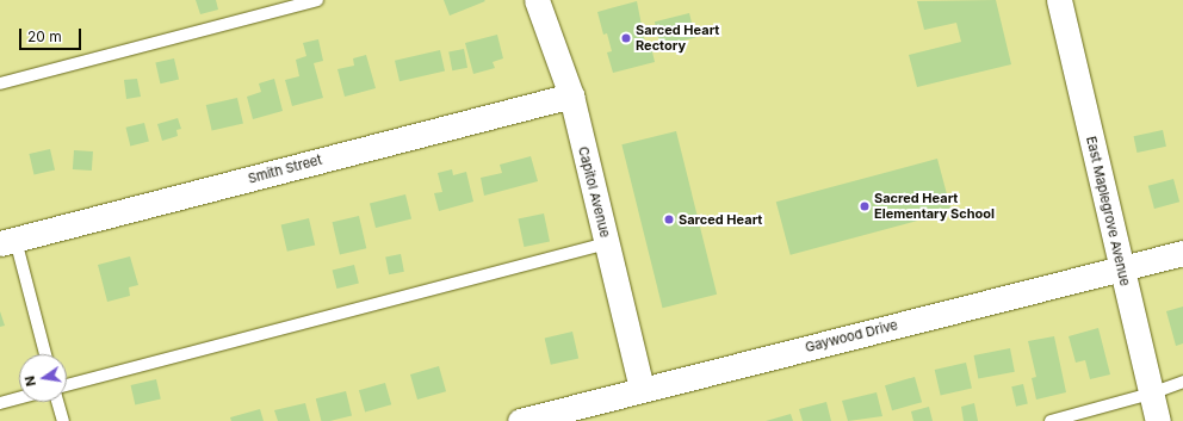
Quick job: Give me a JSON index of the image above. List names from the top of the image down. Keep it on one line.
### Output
{"streets":{"street":["Smith Street","Capitol Avenue","East Maplegrove Avenue","Gaywood Drive"]},"crossings":[["Smith Street","Capitol Avenue"],["Capitol Avenue","Gaywood Drive"],["East Maplegrove Avenue","Gaywood Drive"]],"places":["Sarced Heart Rectory","Sacred Heart Elementary School","Sarced Heart"],"scale_bar":"20 m","north":"left"}
